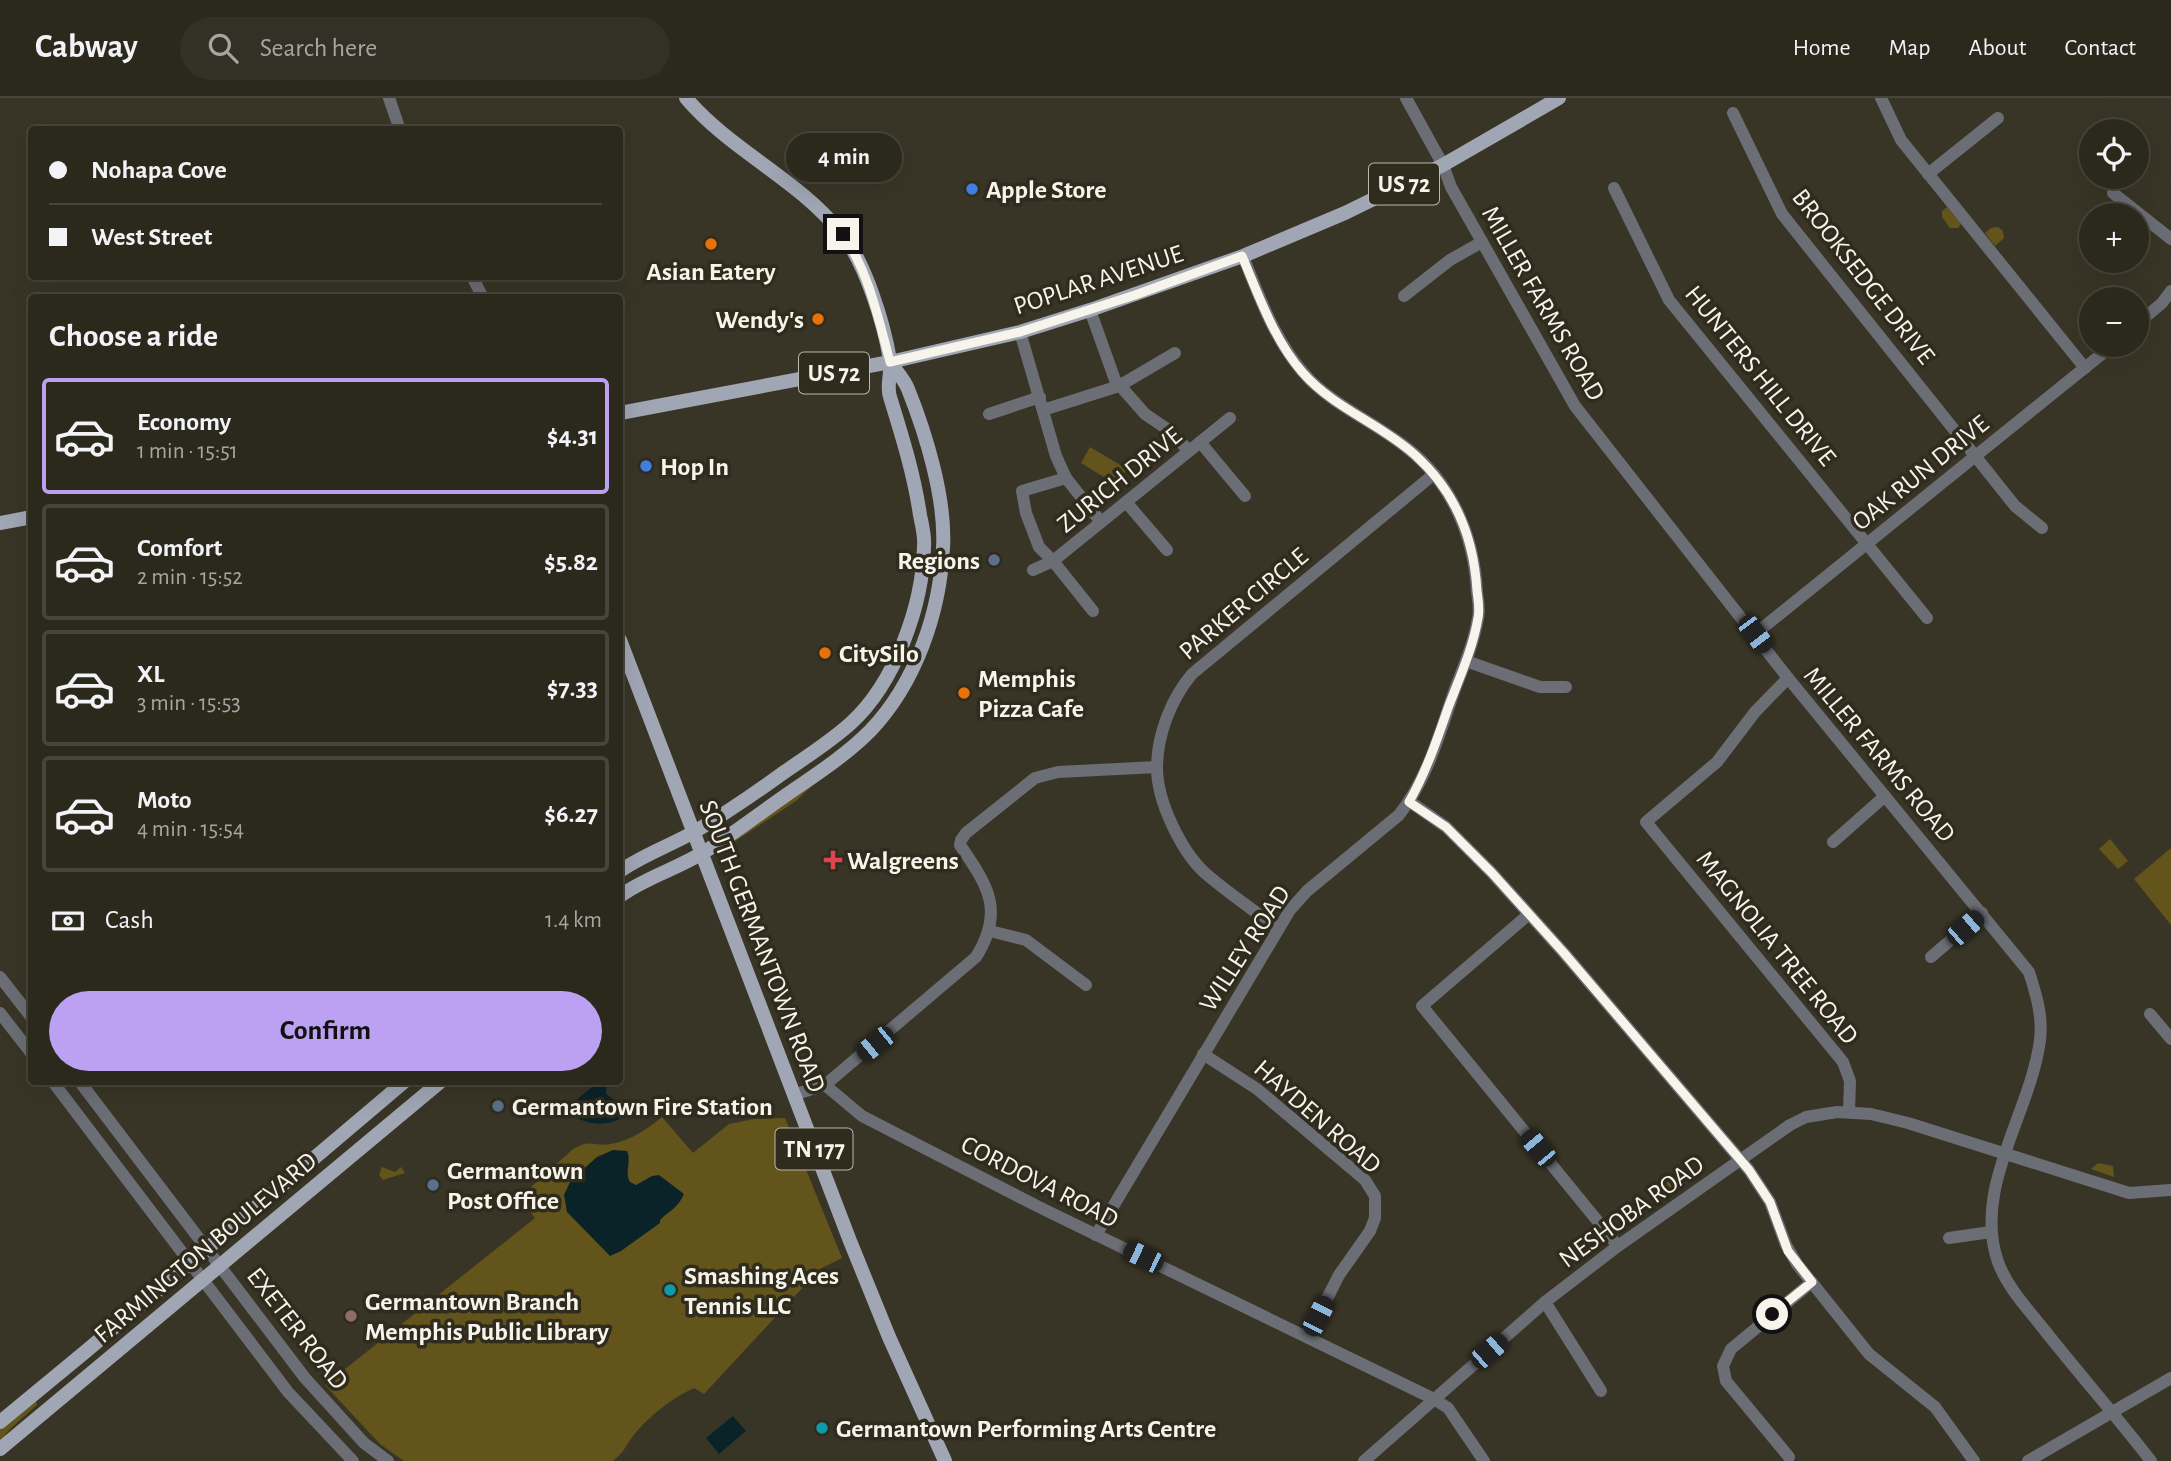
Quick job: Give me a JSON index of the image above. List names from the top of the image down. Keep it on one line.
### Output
{"streets":{"main road":["US 72","POPLAR AVENUE","SOUTH GERMANTOWN ROAD","TN 177","FARMINGTON BOULEVARD"],"street":["BROOKSEDGE DRIVE","MILLER FARMS ROAD","HUNTERS HILL DRIVE","OAK RUN DRIVE","ZURICH DRIVE","PARKER CIRCLE","MAGNOLIA TREE ROAD","WILLEY ROAD","HAYDEN ROAD","CORDOVA ROAD","NESHOBA ROAD","EXETER ROAD"]},"crossings":[["BROOKSEDGE DRIVE","OAK RUN DRIVE"],["POPLAR AVENUE","MILLER FARMS ROAD"],["POPLAR AVENUE","WILLEY ROAD"],["MILLER FARMS ROAD","OAK RUN DRIVE"],["MILLER FARMS ROAD","MAGNOLIA TREE ROAD"],["MILLER FARMS ROAD","NESHOBA ROAD"],["HUNTERS HILL DRIVE","OAK RUN DRIVE"],["PARKER CIRCLE","WILLEY ROAD"],["MAGNOLIA TREE ROAD","NESHOBA ROAD"],["WILLEY ROAD","HAYDEN ROAD"],["WILLEY ROAD","CORDOVA ROAD"],["HAYDEN ROAD","CORDOVA ROAD"],["CORDOVA ROAD","NESHOBA ROAD"],["FARMINGTON BOULEVARD","EXETER ROAD"]],"places":{"other":["Apple Store","Asian Eatery","Wendy's","Hop In","Regions","CitySilo","Memphis Pizza Cafe","Germantown Fire Station","Germantown Post Office","Smashing Aces Tennis LLC","Germantown Branch Memphis Public Library","Germantown Performing Arts Centre"],"health":["Walgreens"]},"page":{"header":"Cabway","search":"Search here","nav":["Home","Map","About","Contact"],"map_buttons":["+","−"],"banner":["Nohapa Cove","West Street"],"bubble":"4 min","heading":"Choose a ride","list":[{"name":"Economy","note":"1 min · 15:51","value":"$4.31"},{"name":"Comfort","note":"2 min · 15:52","value":"$5.82"},{"name":"XL","note":"3 min · 15:53","value":"$7.33"},{"name":"Moto","note":"4 min · 15:54","value":"$6.27"}],"pay":["Cash","1.4 km"],"buttons":"Confirm"}}
